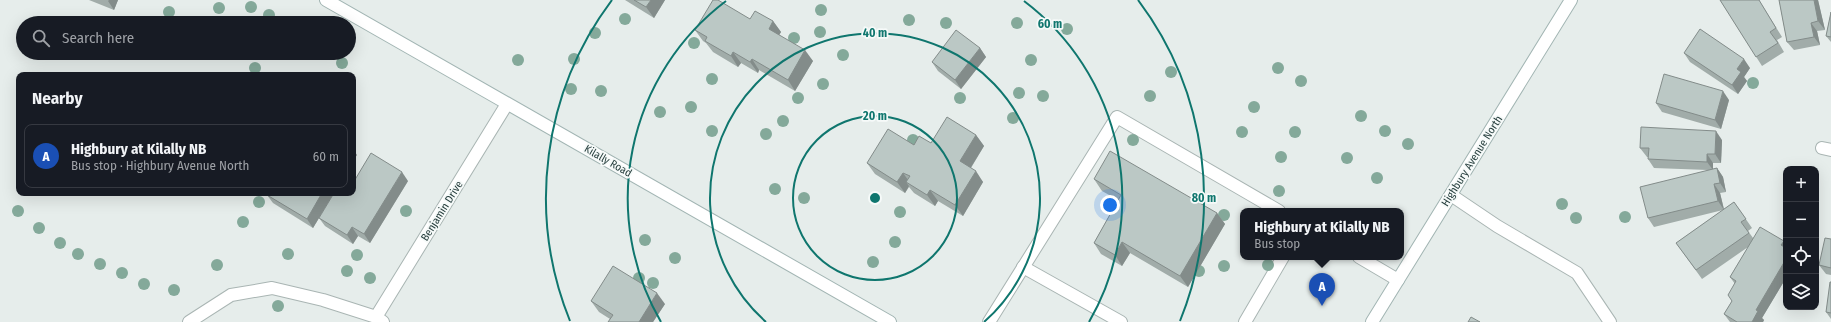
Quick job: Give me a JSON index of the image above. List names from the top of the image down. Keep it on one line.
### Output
{"streets":{"street":["Kilally Road","Highbury Avenue North","Benjamin Drive"]},"crossings":[["Kilally Road","Benjamin Drive"]],"page":{"search":"Search here","heading":"Nearby","list":[{"mark":"A","name":"Highbury at Kilally NB","note":"Bus stop · Highbury Avenue North","value":"60 m"}],"map_buttons":["+","−"],"popup":["Highbury at Kilally NB","Bus stop"],"pins":"A"},"rings":["60 m","40 m","20 m","80 m"]}
